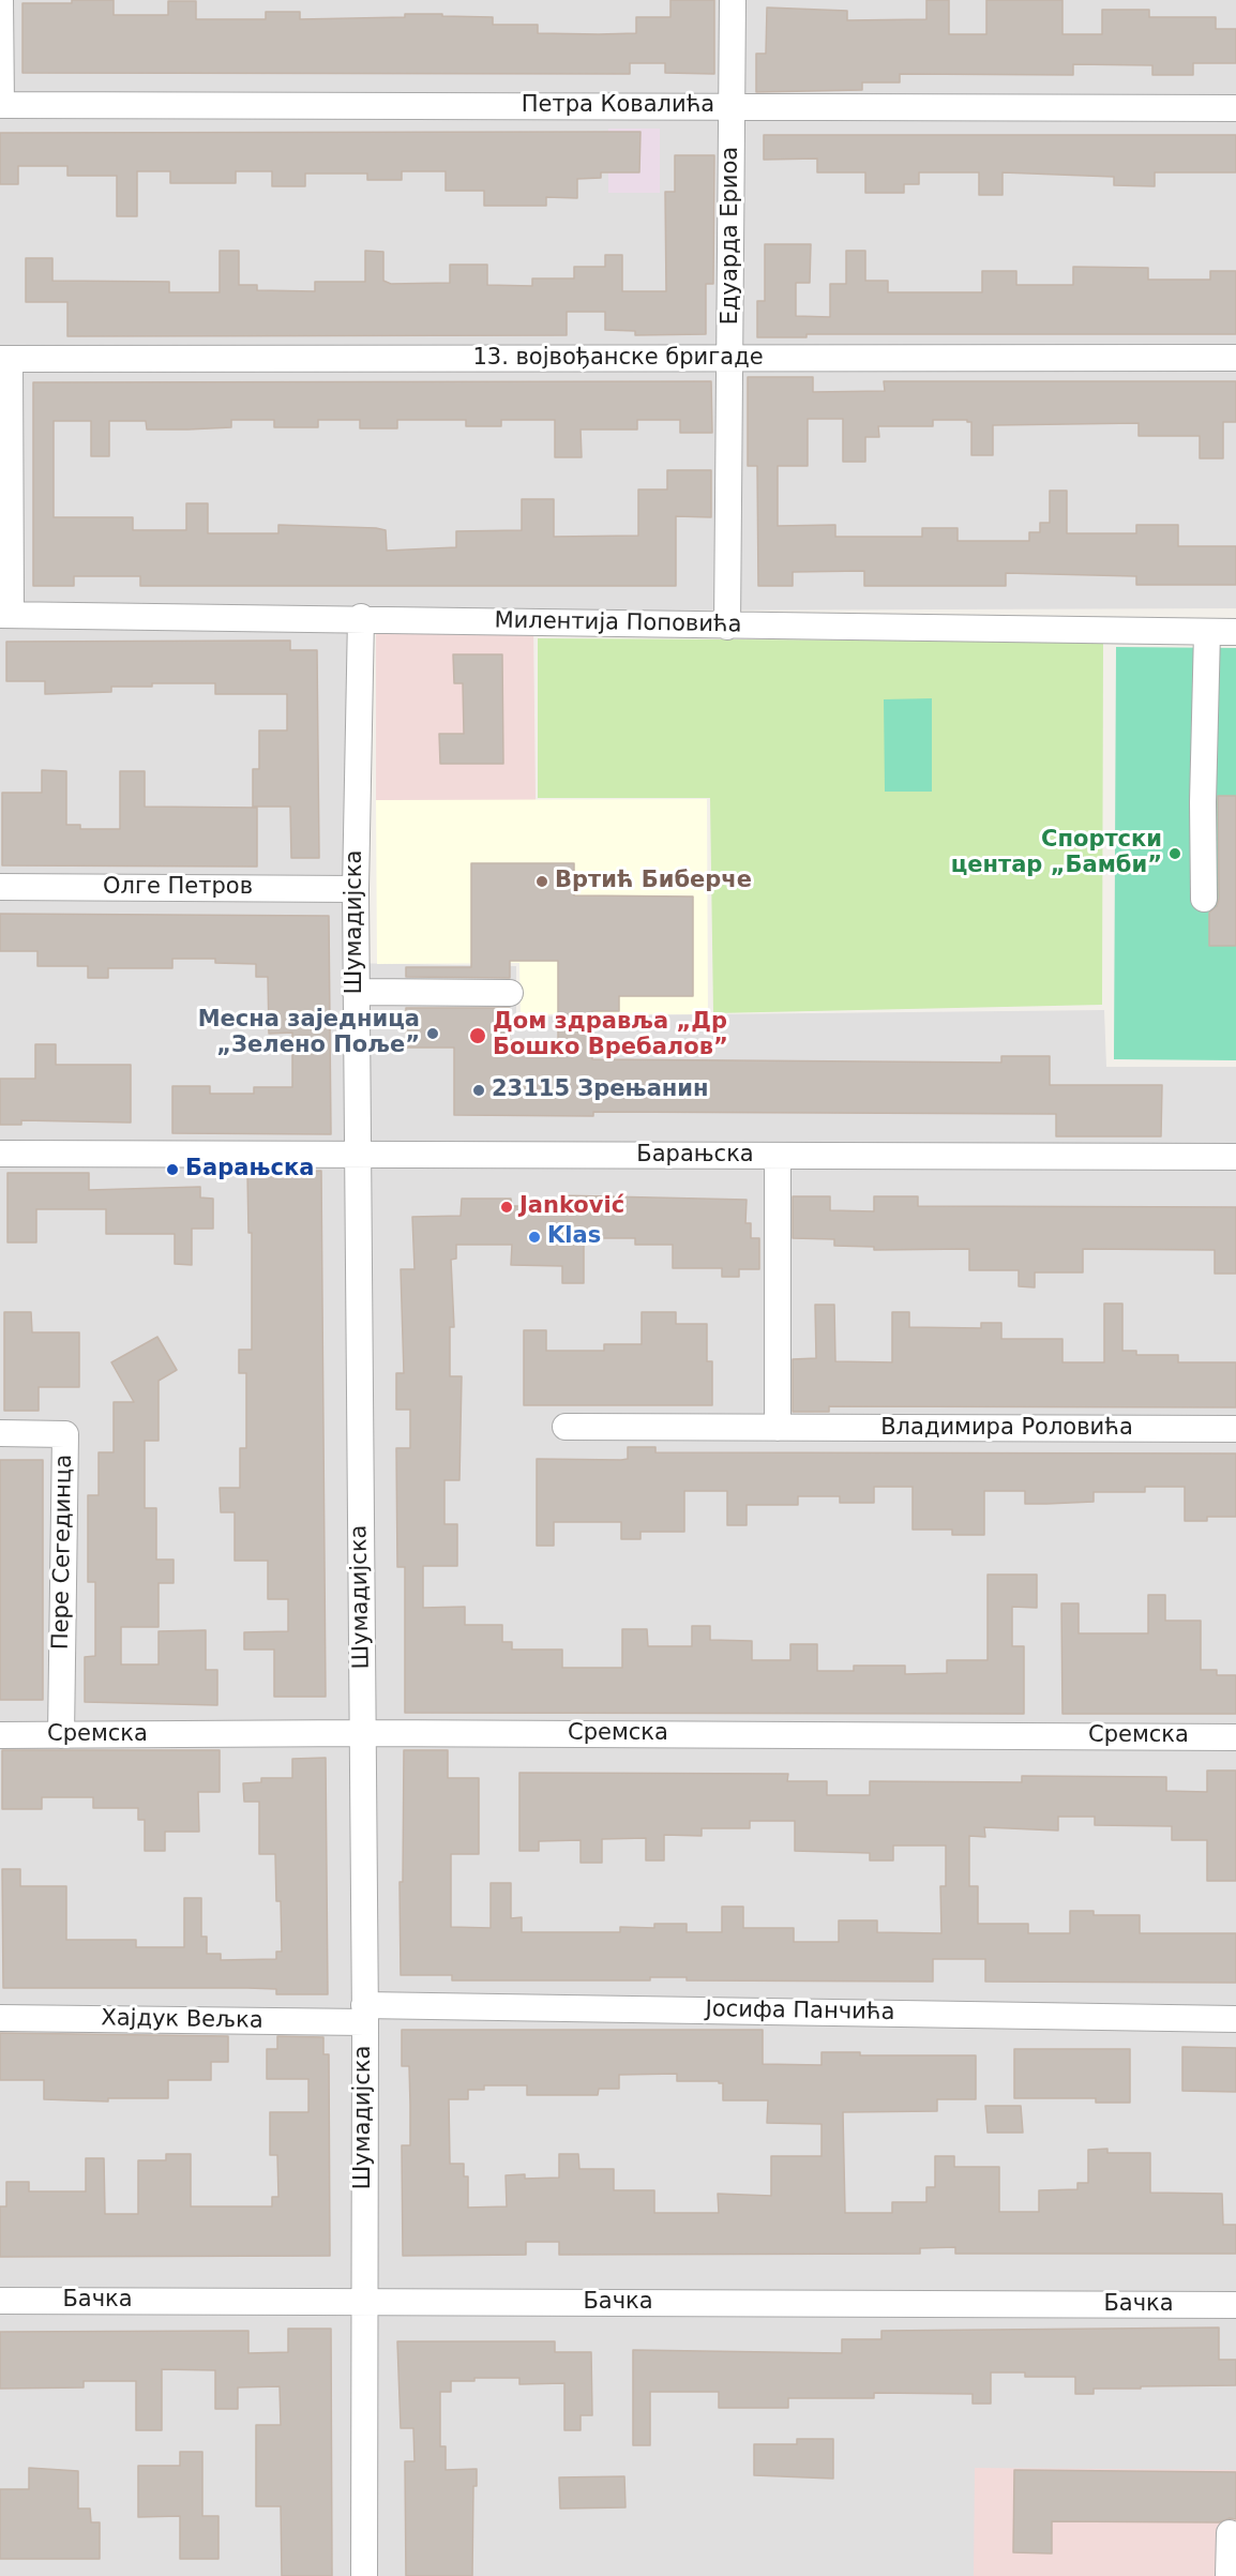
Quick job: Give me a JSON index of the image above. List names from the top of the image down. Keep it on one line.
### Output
{"streets":{"street":["Петра Ковалића","Едуарда Ериоа","13. војвођанске бригаде","Милентија Поповића","Олге Петров","Шумадијска","Барањска","Владимира Роловића","Пере Сегединца","Сремска","Јосифа Панчића","Хајдук Вељка","Бачка"]},"crossings":[["Петра Ковалића","Едуарда Ериоа"],["Едуарда Ериоа","13. војвођанске бригаде"],["Едуарда Ериоа","Милентија Поповића"],["Милентија Поповића","Шумадијска"],["Олге Петров","Шумадијска"],["Шумадијска","Барањска"],["Шумадијска","Сремска"],["Шумадијска","Јосифа Панчића"],["Шумадијска","Хајдук Вељка"],["Шумадијска","Бачка"],["Пере Сегединца","Сремска"],["Јосифа Панчића","Хајдук Вељка"]],"places":["Спортски центар „Бамби”","Вртић Биберче","Месна заједница „Зелено Поље”","Дом здравља „Др Бошко Вребалов”","23115 Зрењанин","Барањска","Janković","Klas"]}
